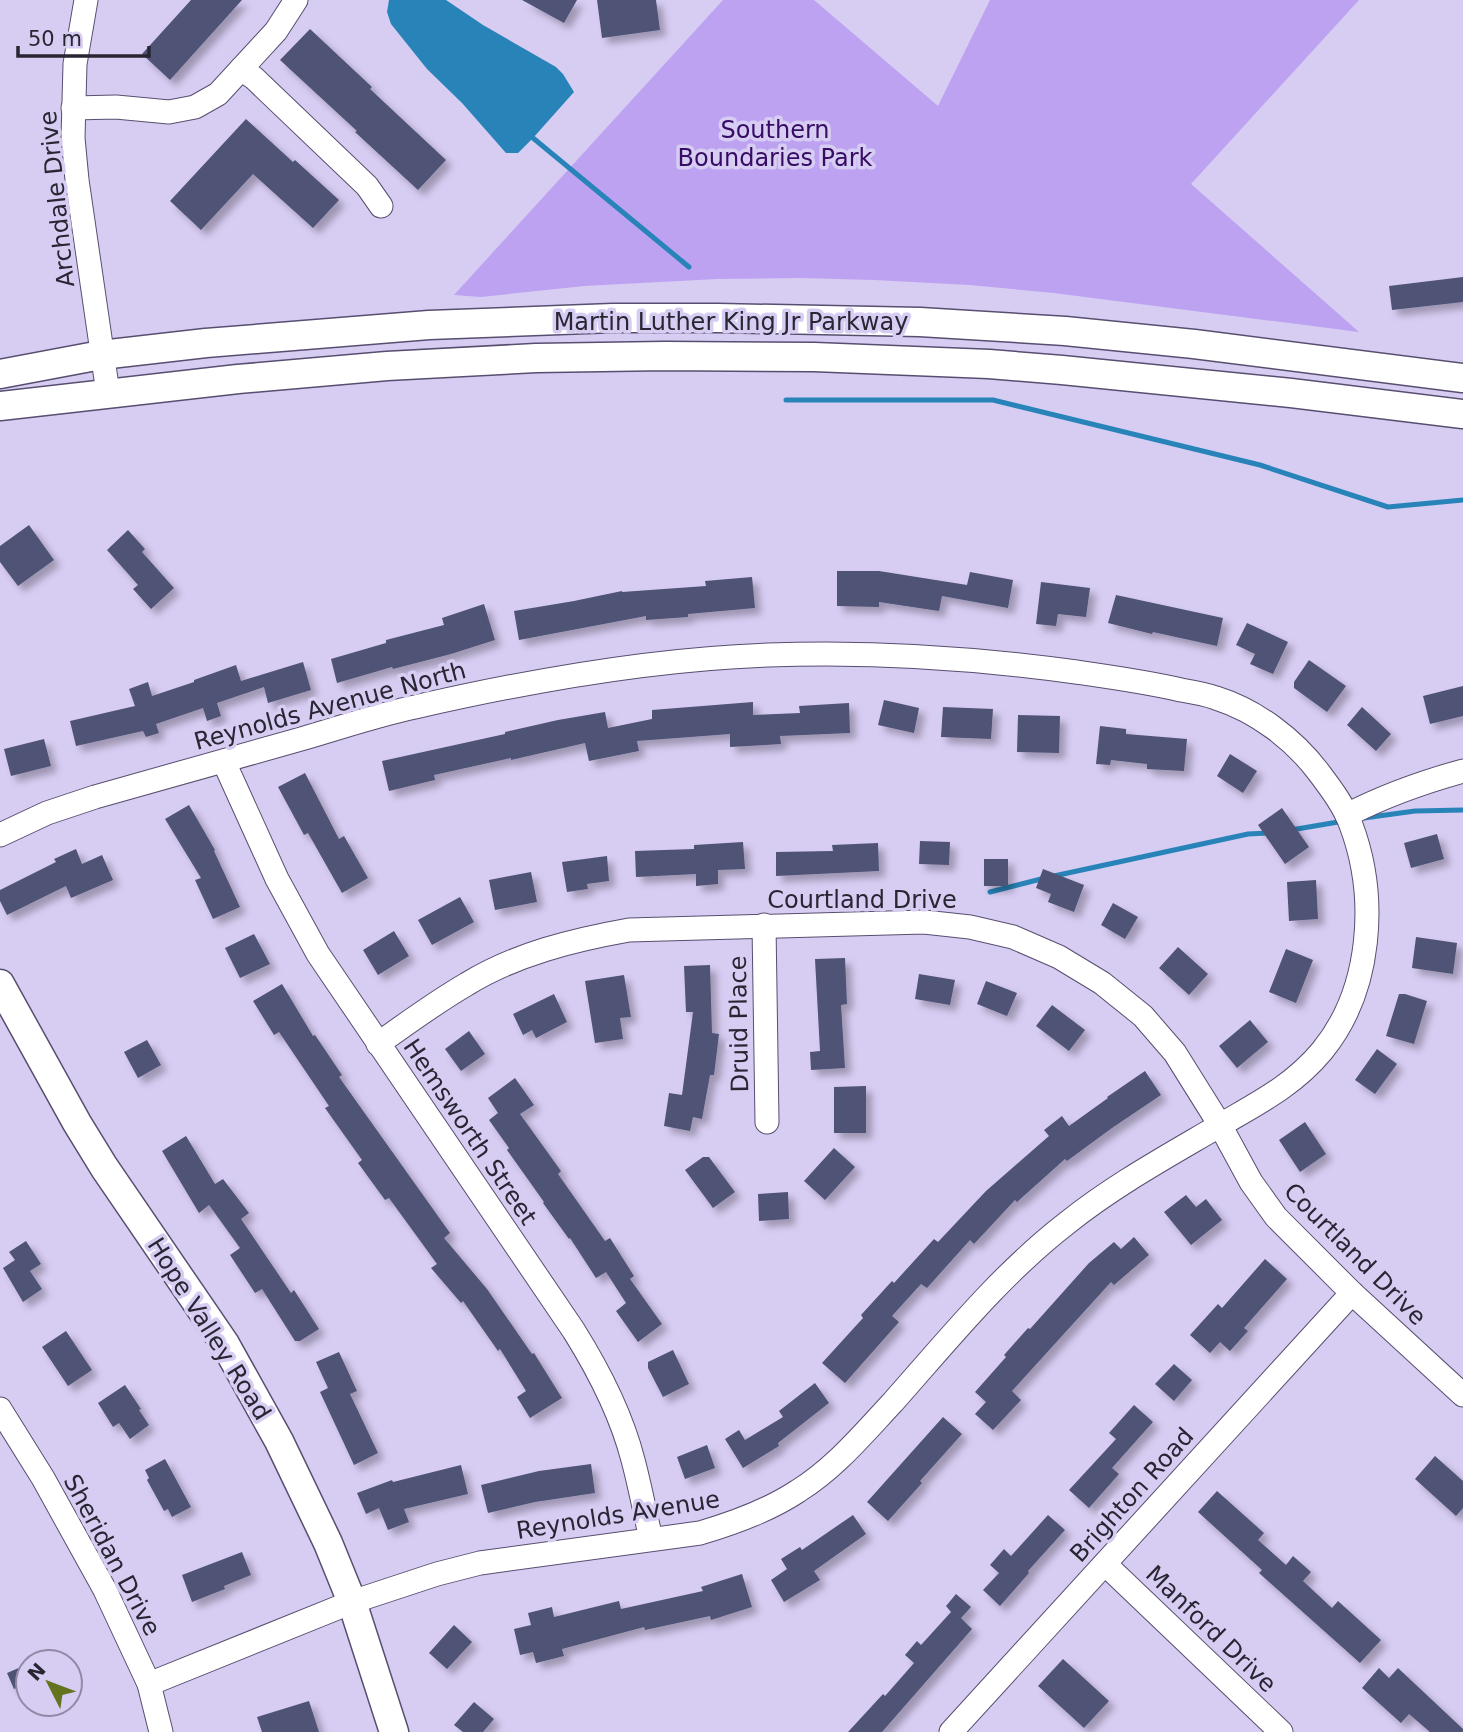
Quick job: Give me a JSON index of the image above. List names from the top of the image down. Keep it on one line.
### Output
{"streets":{"main road":["Martin Luther King Jr Parkway","Hope Valley Road"],"street":["Archdale Drive","Reynolds Avenue North","Courtland Drive","Druid Place","Hemsworth Street","Brighton Road","Reynolds Avenue","Sheridan Drive","Manford Drive"]},"crossings":[["Archdale Drive","Martin Luther King Jr Parkway"],["Reynolds Avenue North","Courtland Drive"],["Reynolds Avenue North","Hemsworth Street"],["Reynolds Avenue North","Reynolds Avenue"],["Courtland Drive","Druid Place"],["Courtland Drive","Hemsworth Street"],["Courtland Drive","Brighton Road"],["Courtland Drive","Reynolds Avenue"],["Hemsworth Street","Reynolds Avenue"],["Hope Valley Road","Reynolds Avenue"],["Brighton Road","Manford Drive"],["Reynolds Avenue","Sheridan Drive"]],"parks":["Southern Boundaries Park"],"scale_bar":"50 m","north":"top left"}
